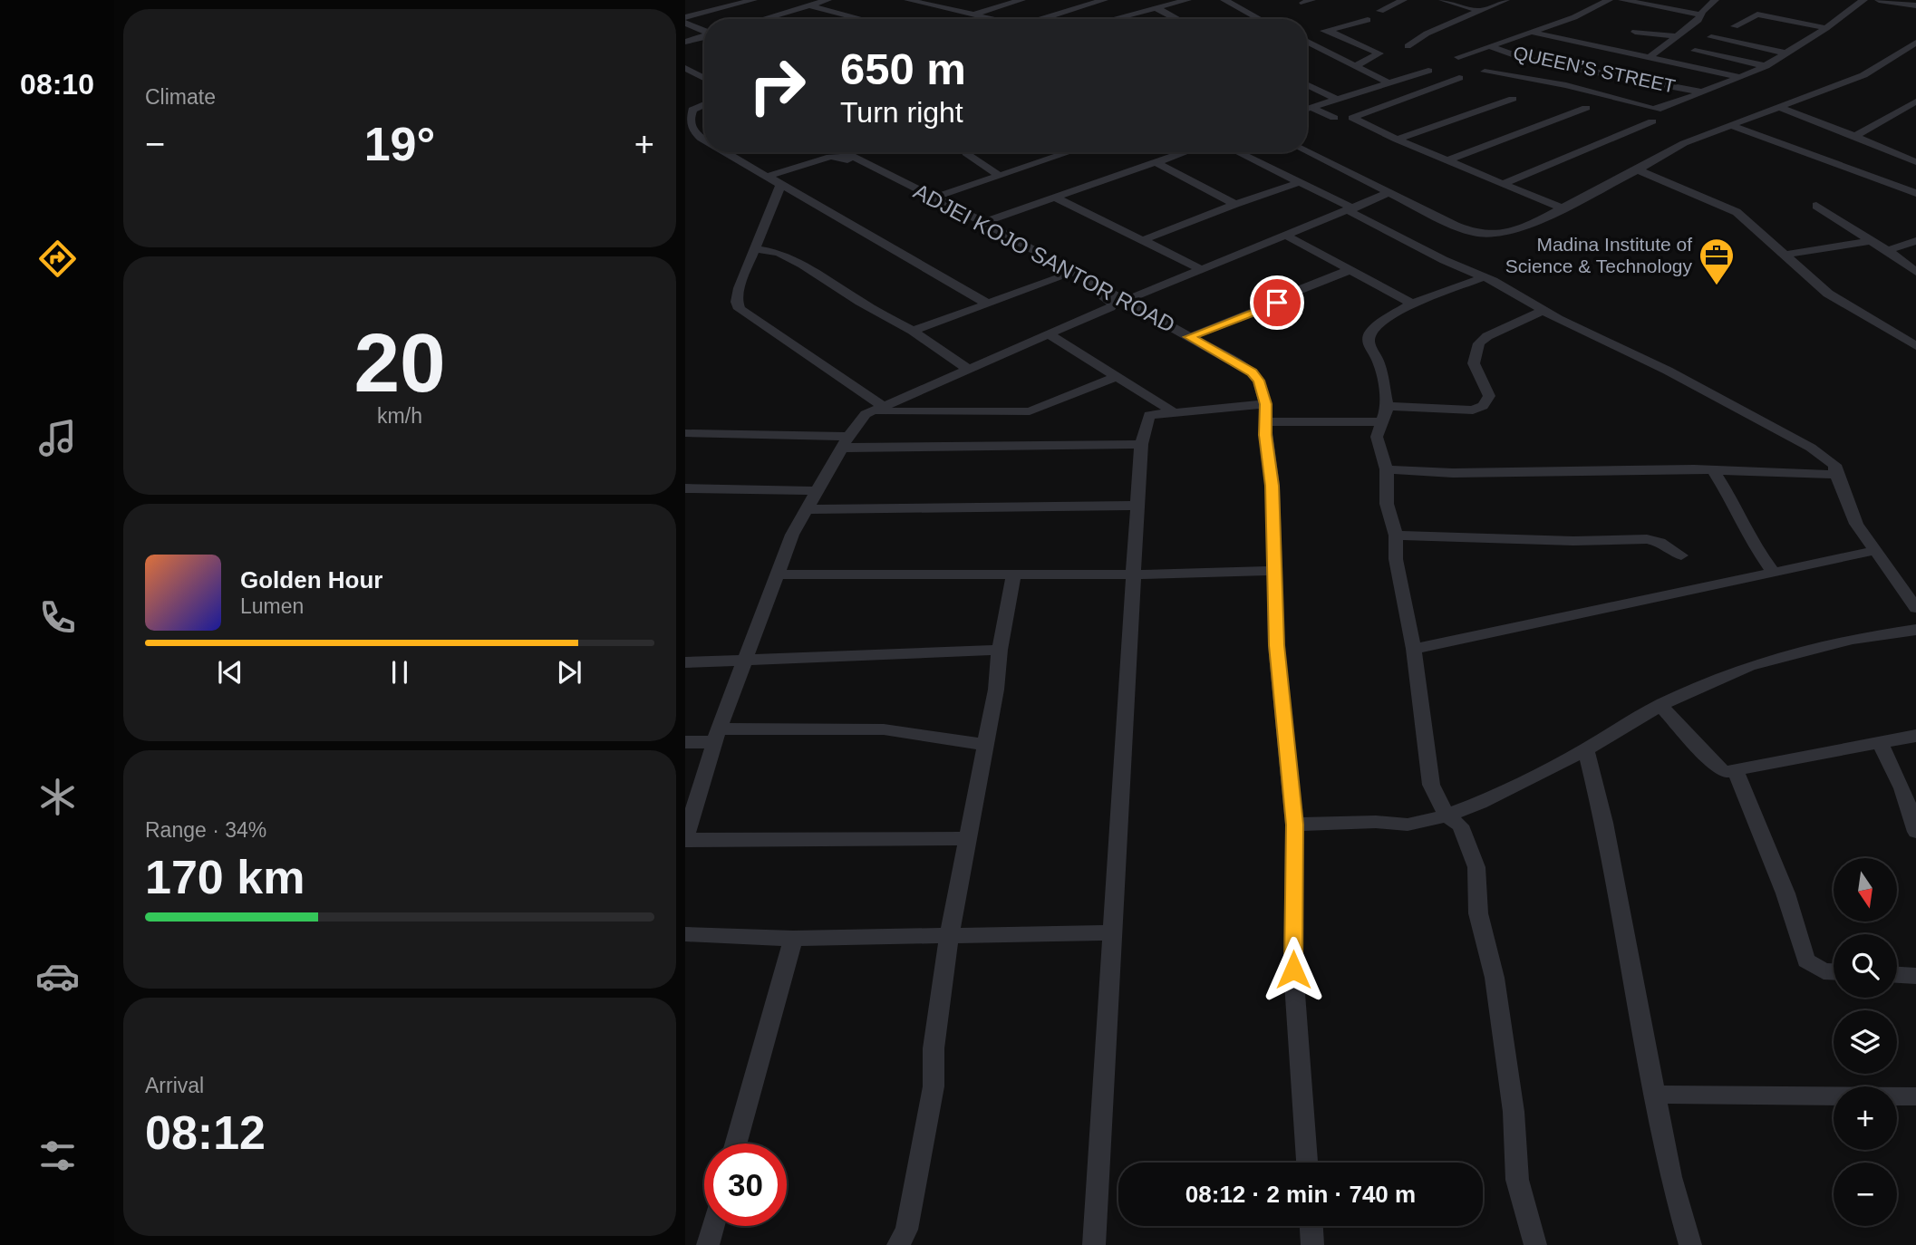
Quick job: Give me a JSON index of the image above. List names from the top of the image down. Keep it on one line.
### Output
{"streets":{"street":["QUEEN’S STREET","ADJEI KOJO SANTOR ROAD"]},"places":{"office":["Madina Institute of Science & Technology"]},"north":"bottom","page":{"tabs":"08:10","tile":["Climate",["20","km/h"],["Range · 34%","170 km"],["Arrival","08:12"]],"turn":["650 m","Turn right"],"heat":["−","19°","+"],"song":["Golden Hour","Lumen"],"map_buttons":["+","−"],"limit":"30","trip":"08:12 · 2 min · 740 m"}}
